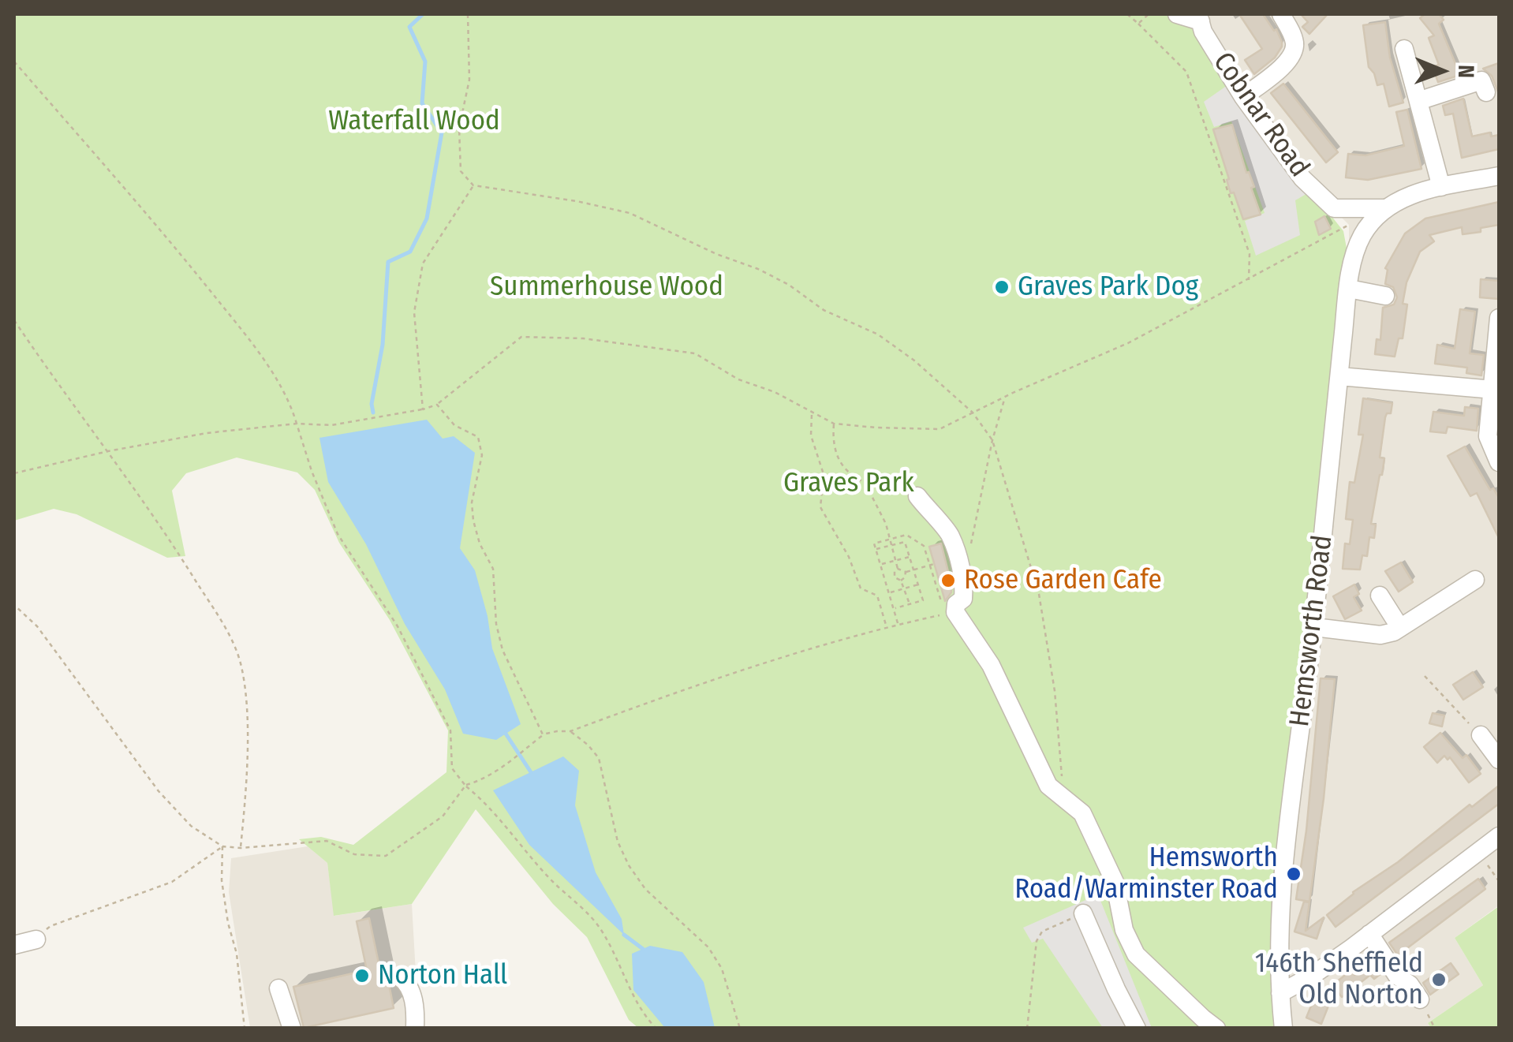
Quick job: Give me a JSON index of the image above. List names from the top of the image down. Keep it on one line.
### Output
{"streets":{"street":["Cobnar Road","Hemsworth Road"]},"crossings":[["Cobnar Road","Hemsworth Road"]],"parks":["Waterfall Wood","Summerhouse Wood","Graves Park"],"places":["Graves Park Dog","Rose Garden Cafe","Hemsworth Road/Warminster Road","Norton Hall","146th Sheffield Old Norton"],"north":"right"}
